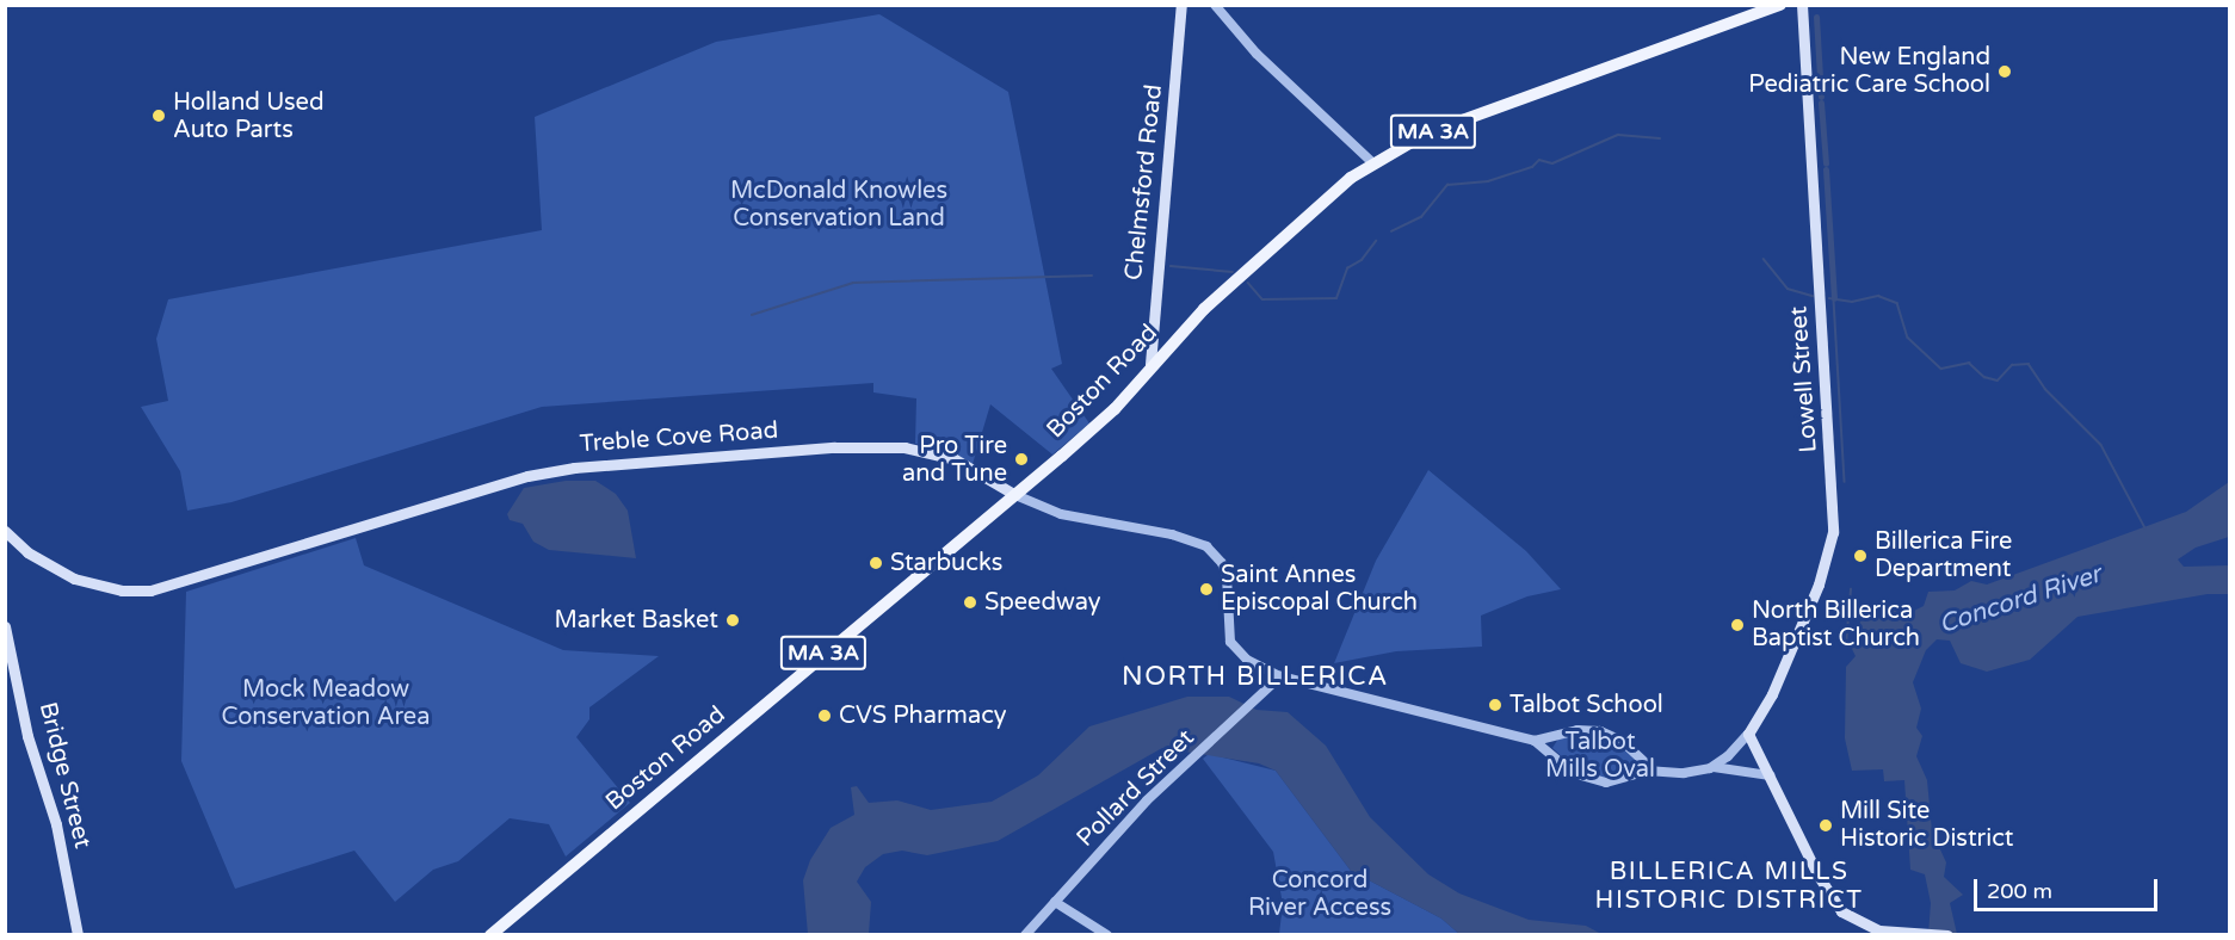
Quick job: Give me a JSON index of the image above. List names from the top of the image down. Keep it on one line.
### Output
{"streets":{"main road":["MA 3A","Chelmsford Road","Lowell Street","Boston Road","Treble Cove Road","Bridge Street"],"street":["Pollard Street"]},"crossings":[["Chelmsford Road","Boston Road"],["Boston Road","Treble Cove Road"],["Treble Cove Road","Pollard Street"]],"districts":["NORTH BILLERICA","BILLERICA MILLS HISTORIC DISTRICT"],"water":["Concord River"],"parks":["McDonald Knowles Conservation Land","Mock Meadow Conservation Area","Talbot Mills Oval","Concord River Access"],"places":["New England Pediatric Care School","Holland Used Auto Parts","Pro Tire and Tune","Billerica Fire Department","Starbucks","Saint Annes Episcopal Church","Speedway","Market Basket","North Billerica Baptist Church","Talbot School","CVS Pharmacy","Mill Site Historic District"],"scale_bar":"200 m"}
